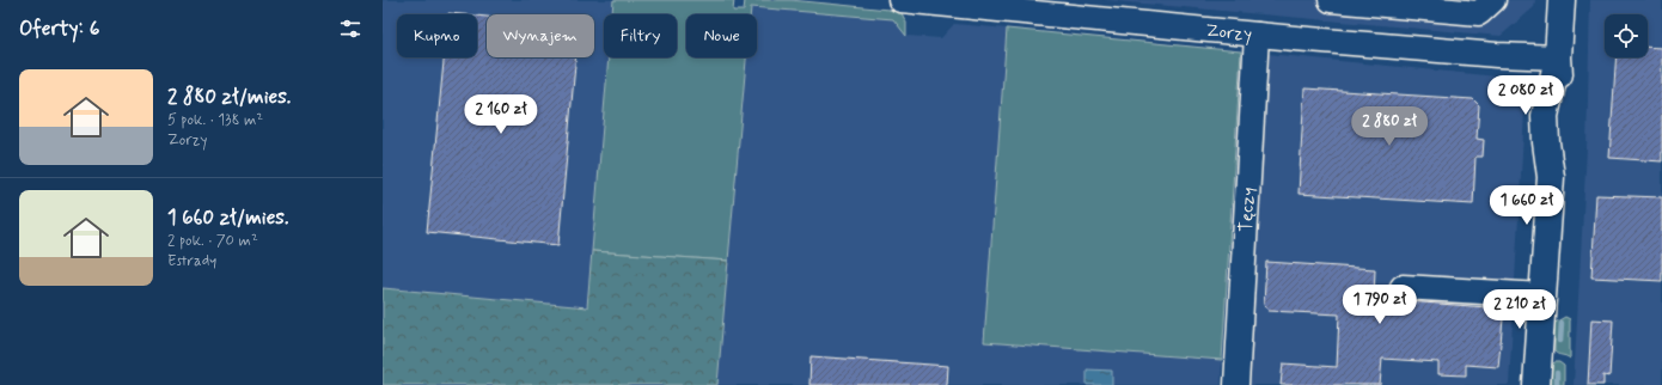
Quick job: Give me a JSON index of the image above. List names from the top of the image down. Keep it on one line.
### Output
{"streets":{"street":["Zorzy","Tęczy"]},"crossings":[["Zorzy","Tęczy"]],"page":{"heading":"Oferty: 6","chip":["Kupno","Wynajem","Filtry","Nowe"],"list":[{"name":"2 880 zł/mies.","note":"5 pok. · 138 m² · Zorzy"},{"name":"1 660 zł/mies.","note":"2 pok. · 70 m² · Estrady"}],"price":["2 080 zł","2 160 zł","2 880 zł","1 660 zł","1 790 zł","2 210 zł"]}}
